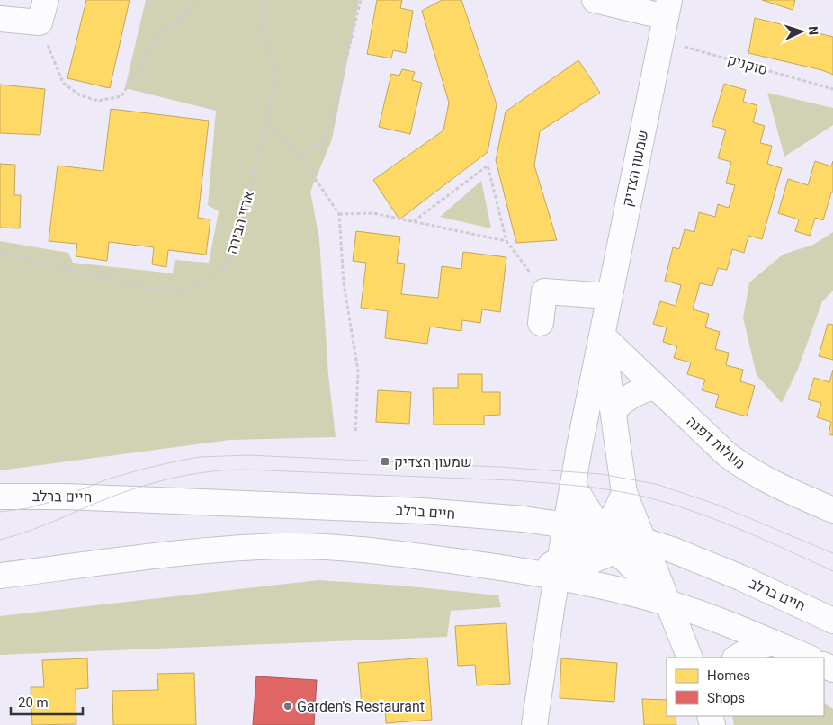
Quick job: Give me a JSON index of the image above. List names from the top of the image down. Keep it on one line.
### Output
{"streets":{"main road":["שמעון הצדיק","מעלות דפנה","חיים ברלב"],"path":["סוקניק","ארזי הבירה"]},"crossings":[["סוקניק","שמעון הצדיק"],["שמעון הצדיק","מעלות דפנה"],["שמעון הצדיק","חיים ברלב"]],"places":{"transit":["שמעון הצדיק"],"other":["Garden's Restaurant"]},"legend":["Homes","Shops"],"scale_bar":"20 m","north":"right"}
